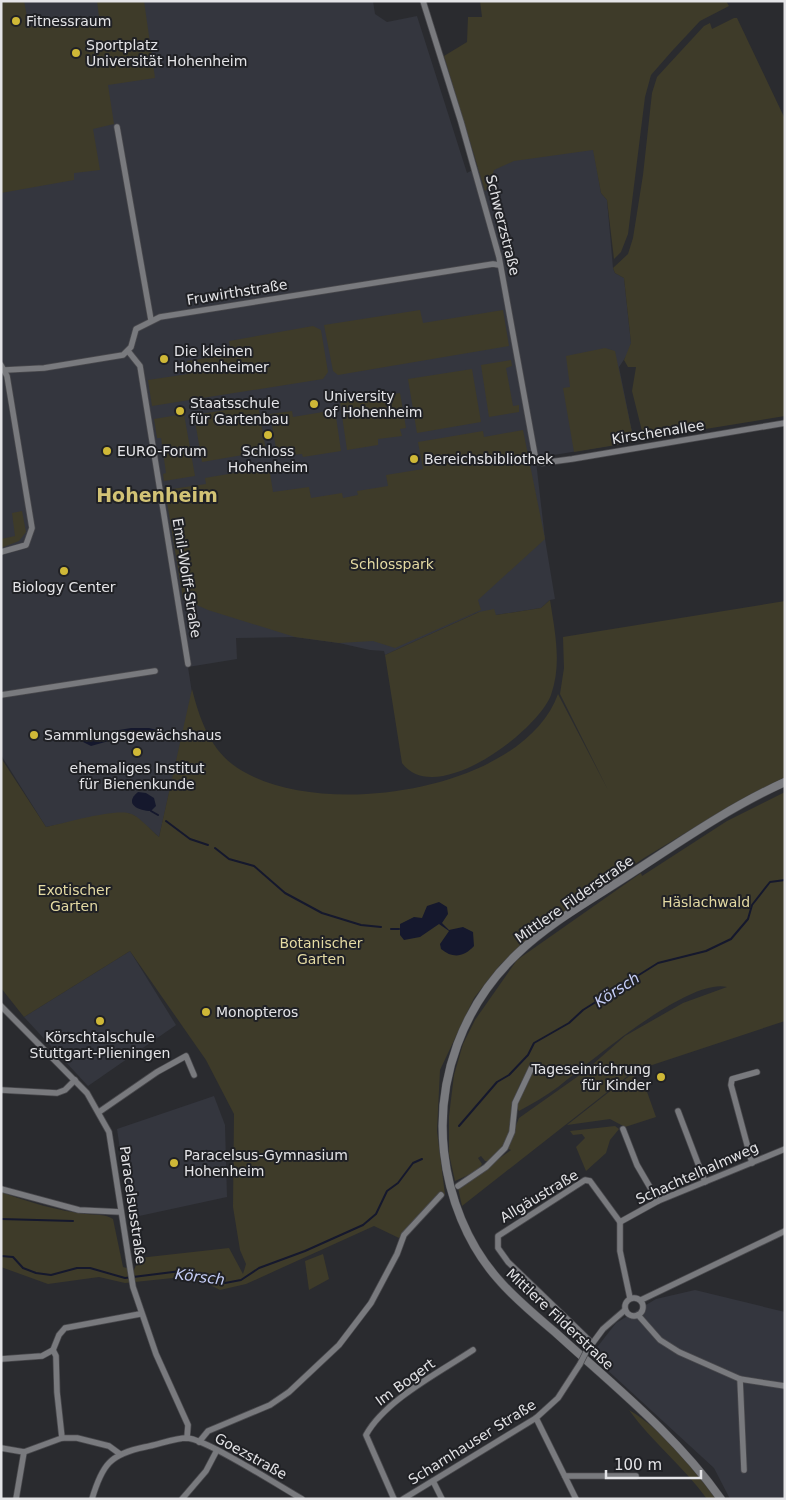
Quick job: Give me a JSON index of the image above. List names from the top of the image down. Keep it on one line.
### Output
{"streets":{"main road":["Mittlere Filderstraße"],"street":["Schwerzstraße","Fruwirthstraße","Kirschenallee","Emil-Wolff-Straße","Schachtelhalmweg","Allgäustraße","Paracelsusstraße","Im Bogert","Scharnhauser Straße","Goezstraße"]},"crossings":[["Schwerzstraße","Fruwirthstraße"],["Schwerzstraße","Kirschenallee"],["Schachtelhalmweg","Allgäustraße"],["Allgäustraße","Scharnhauser Straße"],["Paracelsusstraße","Goezstraße"]],"districts":["Hohenheim"],"water":["Körsch"],"parks":["Schlosspark","Exotischer Garten","Häslachwald","Botanischer Garten"],"places":["Fitnessraum","Sportplatz Universität Hohenheim","Die kleinen Hohenheimer","University of Hohenheim","Staatsschule für Gartenbau","Schloss Hohenheim","EURO-Forum","Bereichsbibliothek","Biology Center","Sammlungsgewächshaus","ehemaliges Institut für Bienenkunde","Monopteros","Körschtalschule Stuttgart-Plieningen","Tageseinrichrung für Kinder","Paracelsus-Gymnasium Hohenheim"],"scale_bar":"100 m"}
